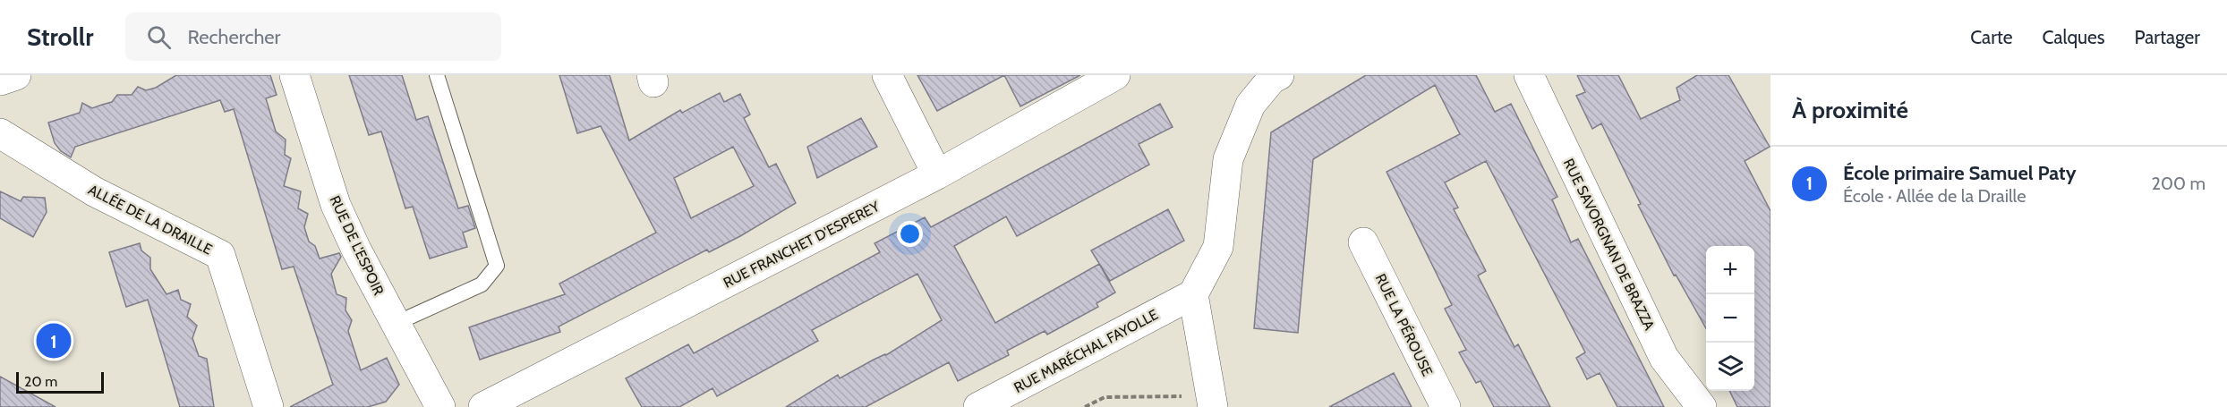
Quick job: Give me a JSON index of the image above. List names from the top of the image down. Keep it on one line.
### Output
{"streets":{"street":["ALLÉE DE LA DRAILLE","RUE FRANCHET D'ESPEREY","RUE SAVORGNAN DE BRAZZA","RUE DE L'ESPOIR","RUE LA PÉROUSE","RUE MARÉCHAL FAYOLLE"]},"scale_bar":"20 m","page":{"header":"Strollr","search":"Rechercher","nav":["Carte","Calques","Partager"],"heading":"À proximité","list":[{"mark":"1","name":"École primaire Samuel Paty","note":"École · Allée de la Draille","value":"200 m"}],"map_buttons":["+","−"],"pins":"1","scale":"20 m"}}
